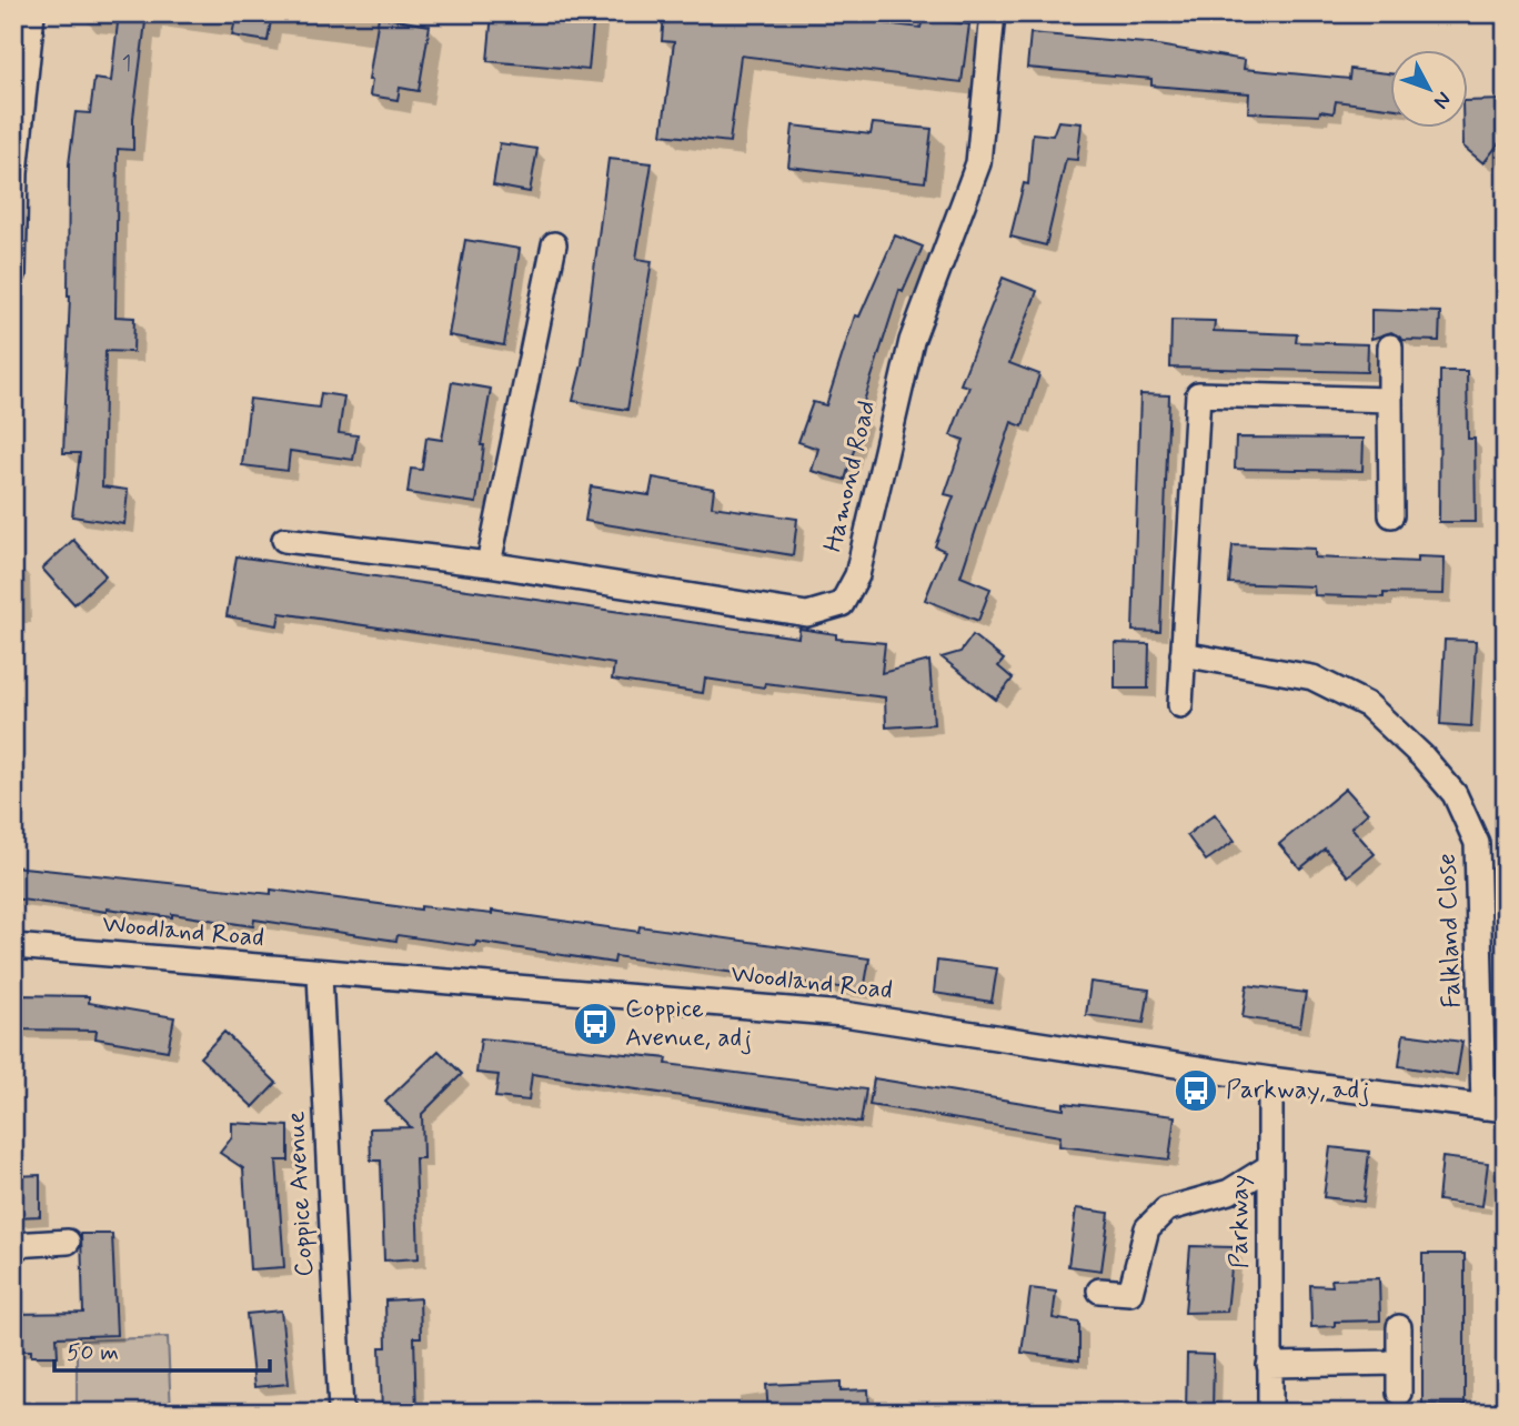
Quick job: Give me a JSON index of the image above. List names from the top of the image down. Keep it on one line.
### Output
{"streets":{"street":["Hamond Road","Falkland Close","Woodland Road","Coppice Avenue","Parkway"]},"crossings":[["Falkland Close","Woodland Road"],["Woodland Road","Coppice Avenue"],["Woodland Road","Parkway"]],"places":{"bus stop":["Coppice Avenue, adj","Parkway, adj"]},"house_numbers":["1"],"scale_bar":"50 m","north":"bottom right"}
